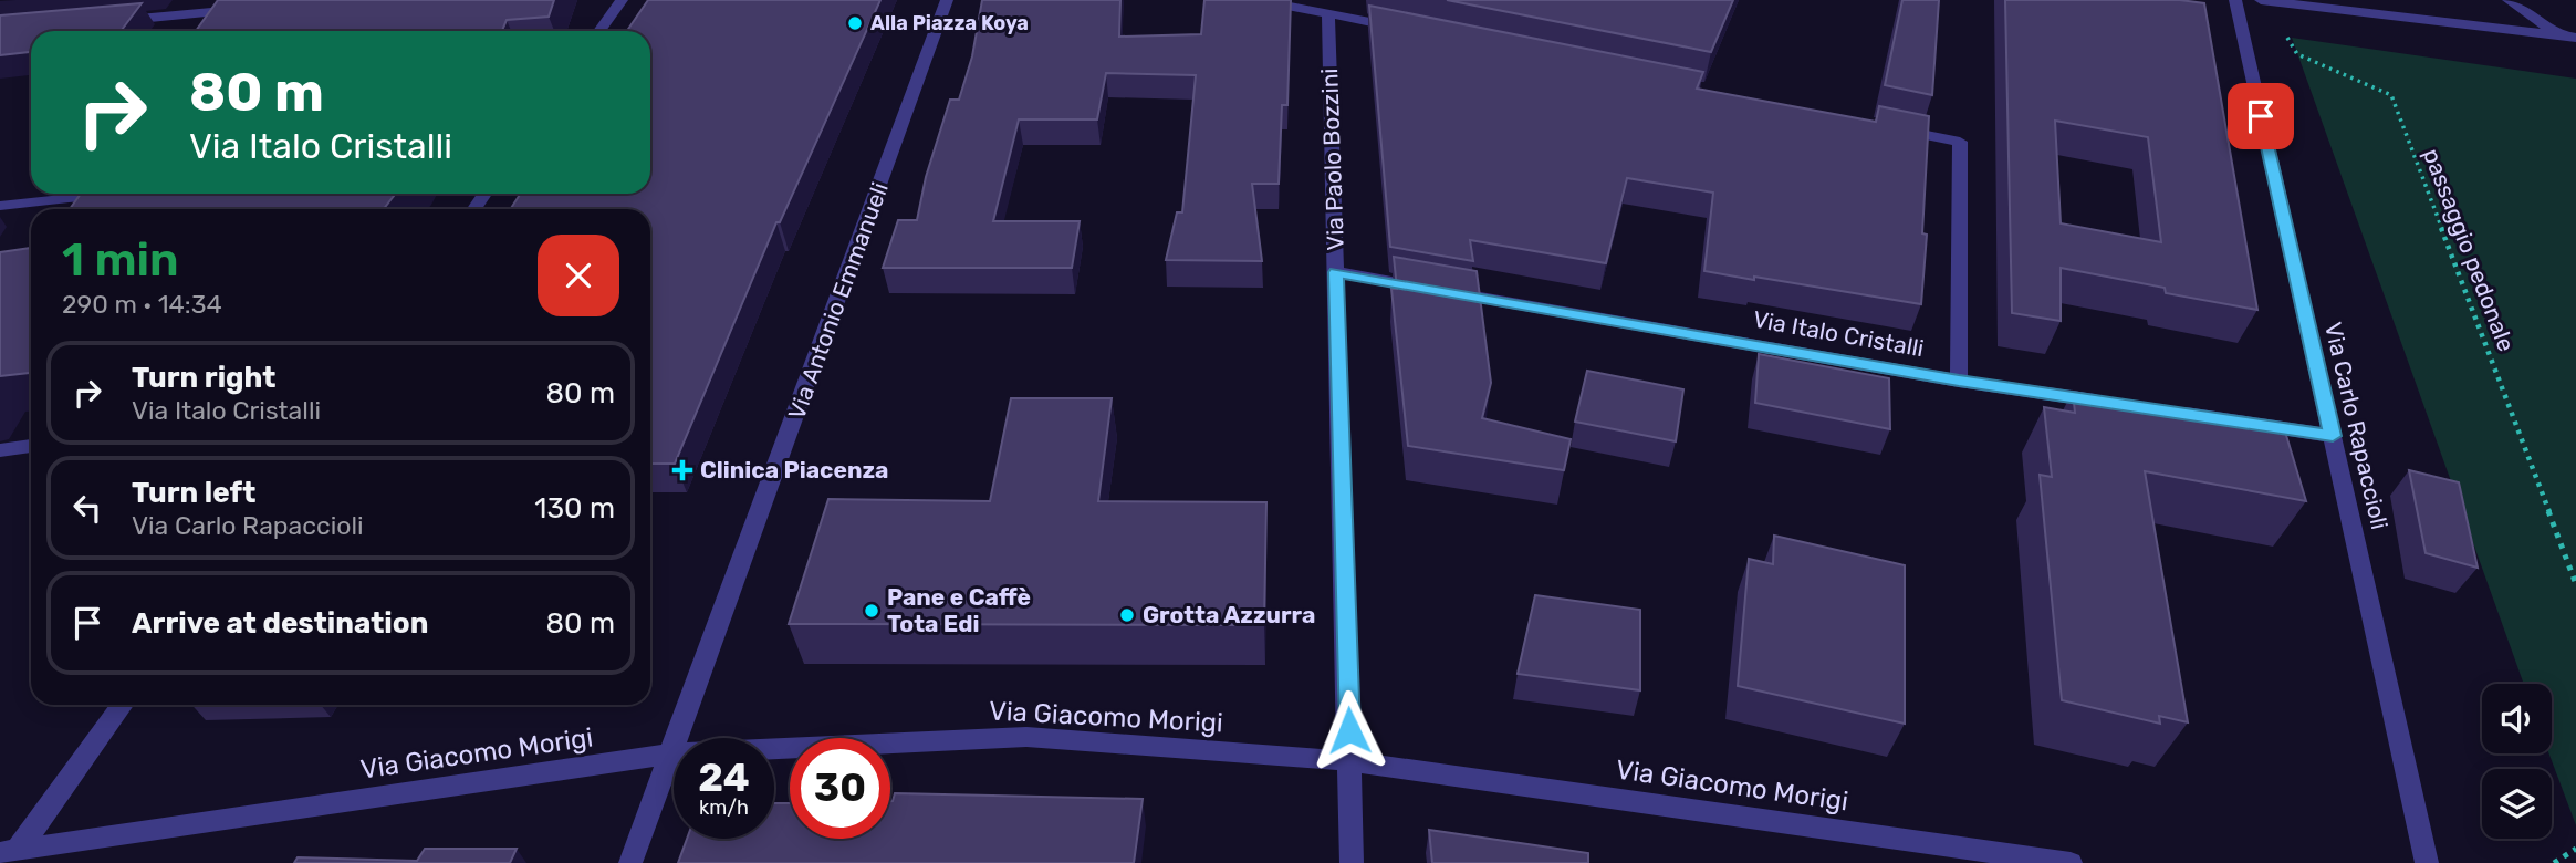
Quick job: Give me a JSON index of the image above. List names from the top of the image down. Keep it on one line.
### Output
{"streets":{"street":["Via Paolo Bozzini","Via Antonio Emmanueli","Via Italo Cristalli","Via Carlo Rapaccioli","Via Giacomo Morigi"],"path":["passaggio pedonale"]},"crossings":[["Via Paolo Bozzini","Via Italo Cristalli"],["Via Paolo Bozzini","Via Giacomo Morigi"],["Via Antonio Emmanueli","Via Giacomo Morigi"]],"places":{"other":["Alla Piazza Koya","Pane e Caffè Tota Edi","Grotta Azzurra"],"health":["Clinica Piacenza"]},"page":{"turn":["80 m","Via Italo Cristalli"],"heading":["1 min","290 m · 14:34"],"list":[{"name":"Turn right","note":"Via Italo Cristalli","value":"80 m"},{"name":"Turn left","note":"Via Carlo Rapaccioli","value":"130 m"},{"name":"Arrive at destination","value":"80 m"}],"speed":"24 km/h","limit":"30"}}
